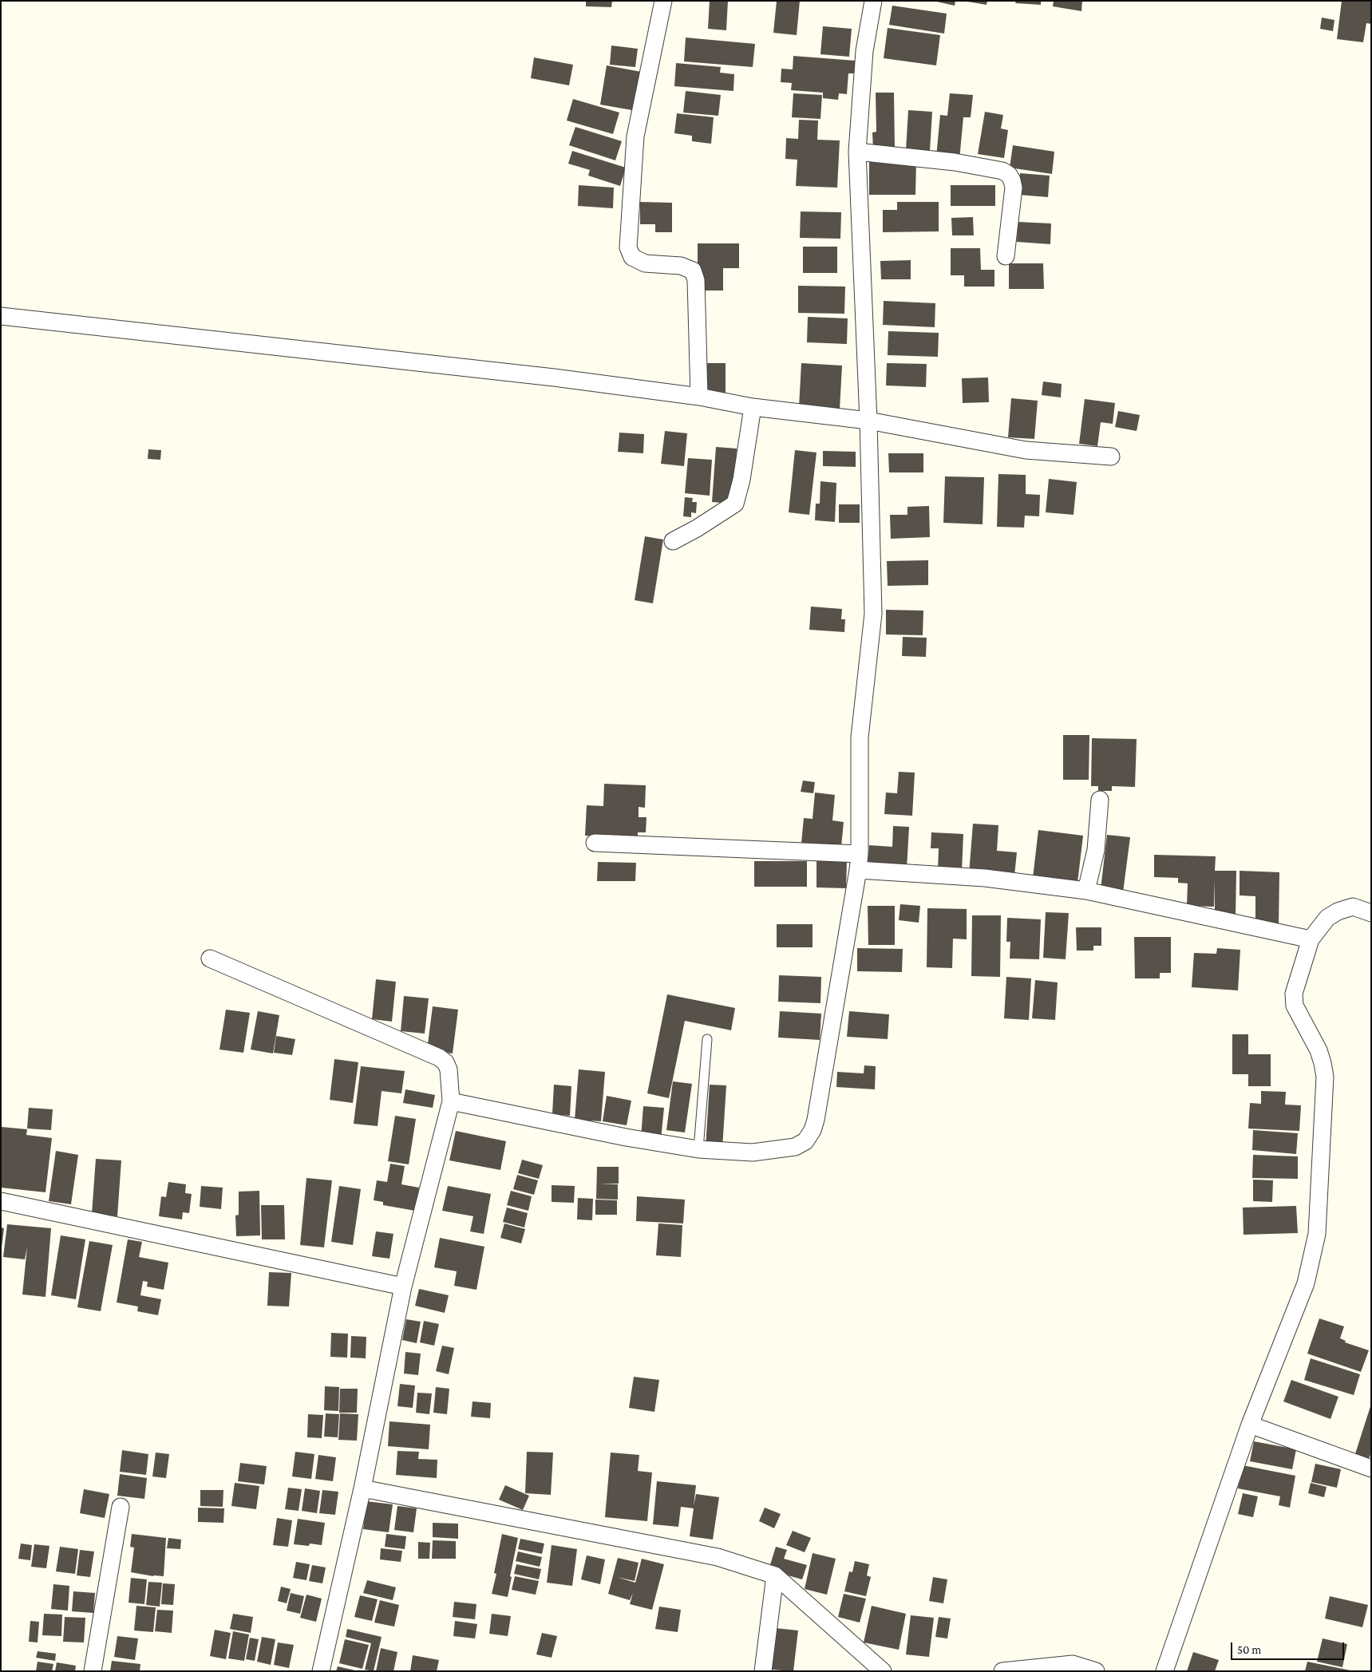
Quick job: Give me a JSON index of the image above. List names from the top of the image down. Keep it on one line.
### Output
{"scale_bar":"50 m"}
